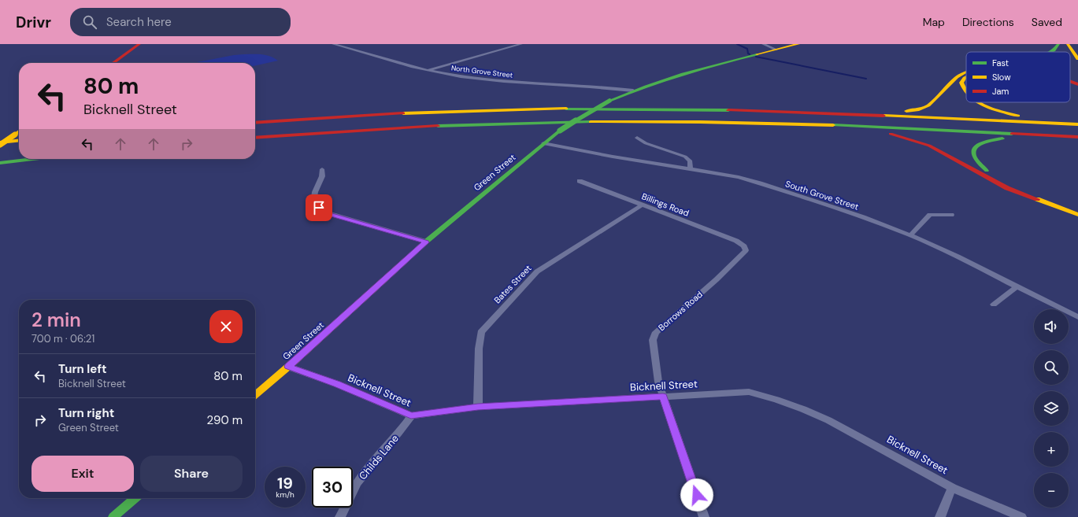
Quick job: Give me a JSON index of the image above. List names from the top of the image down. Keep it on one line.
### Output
{"streets":{"main road":["Green Street"],"street":["North Grove Street","South Grove Street","Billings Road","Bates Street","Borrows Road","Bicknell Street","Childs Lane"]},"crossings":[["North Grove Street","Green Street"],["Green Street","South Grove Street"],["Green Street","Bicknell Street"],["Billings Road","Bates Street"],["Billings Road","Borrows Road"],["Bates Street","Bicknell Street"],["Borrows Road","Bicknell Street"],["Bicknell Street","Childs Lane"]],"legend":["Fast","Slow","Jam"],"page":{"header":"Drivr","search":"Search here","nav":["Map","Directions","Saved"],"turn":["80 m","Bicknell Street"],"heading":["2 min","700 m · 06:21"],"map_buttons":["+","−"],"list":[{"name":"Turn left","note":"Bicknell Street","value":"80 m"},{"name":"Turn right","note":"Green Street","value":"290 m"}],"buttons":["Exit","Share"],"speed":"19 km/h","limit":"30"}}
